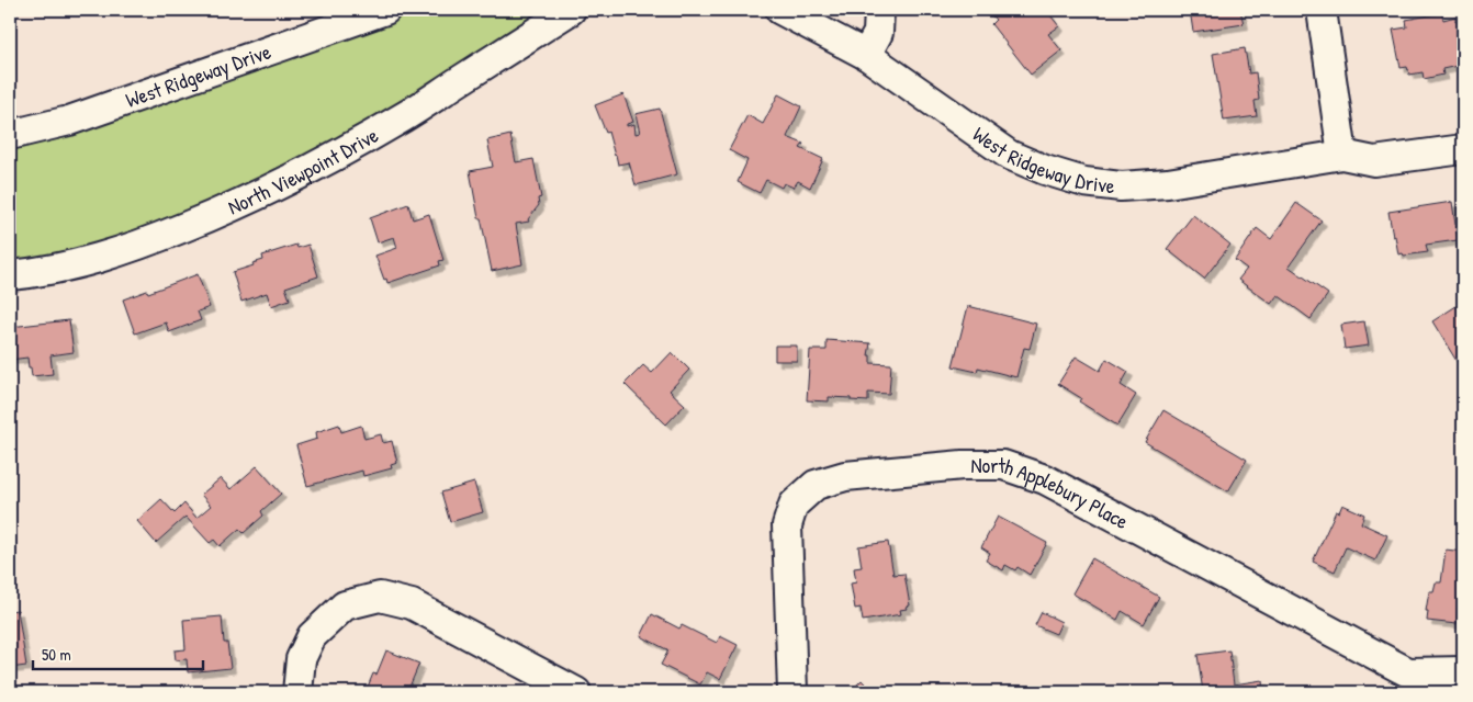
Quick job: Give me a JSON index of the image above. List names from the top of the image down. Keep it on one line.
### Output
{"streets":{"street":["West Ridgeway Drive","North Viewpoint Drive","North Applebury Place"]},"scale_bar":"50 m"}
